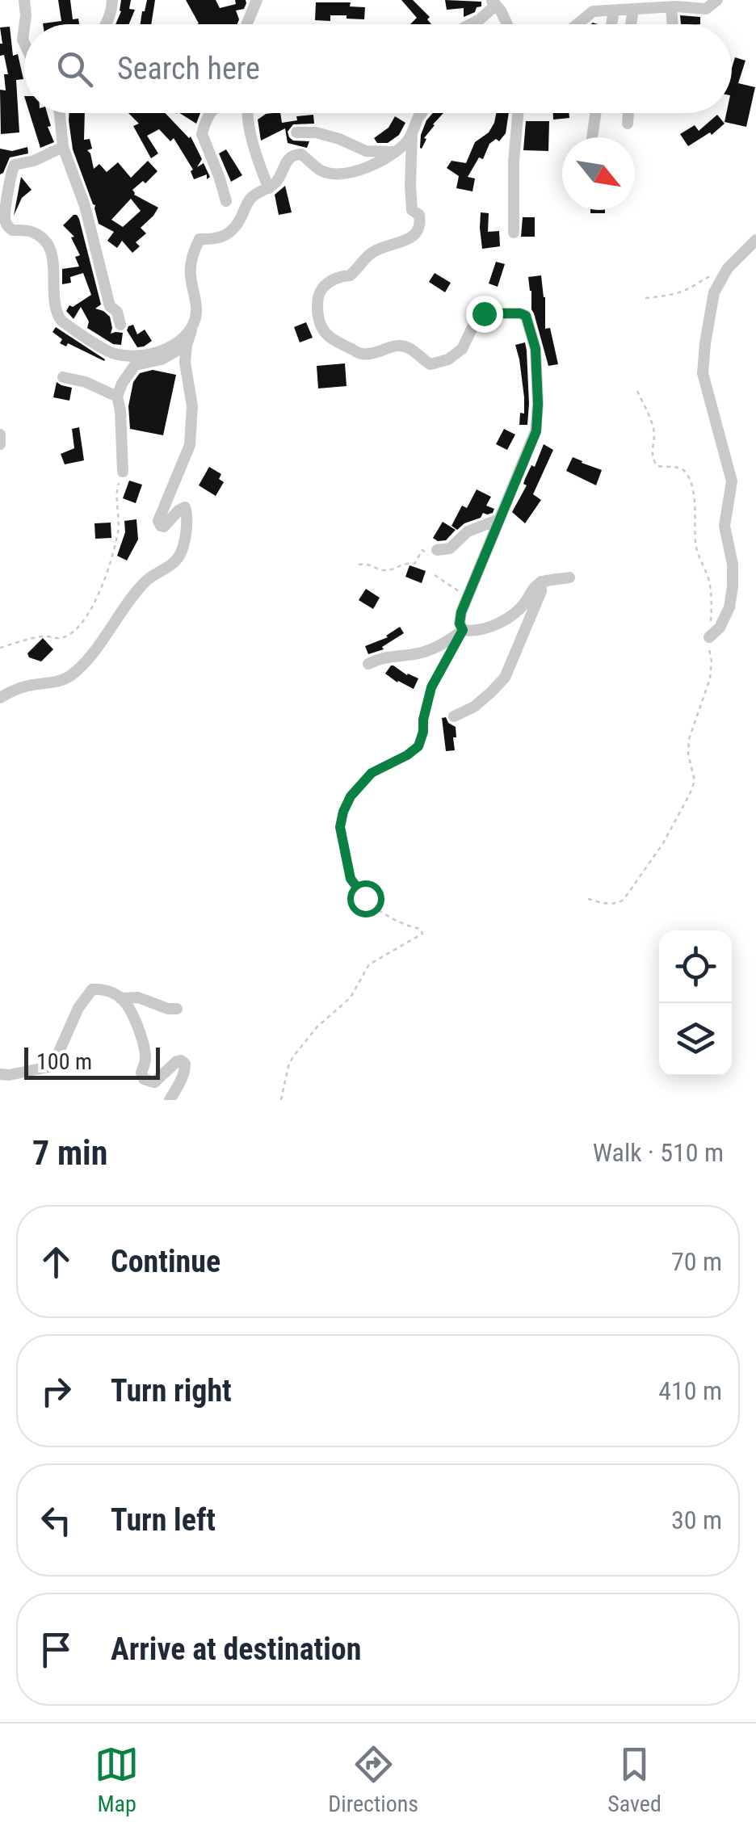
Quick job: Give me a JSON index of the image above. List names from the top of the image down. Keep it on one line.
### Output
{"scale_bar":"100 m","north":"bottom right","page":{"search":"Search here","scale":"100 m","heading":["7 min","Walk · 510 m"],"list":[["Continue","70 m"],["Turn right","410 m"],["Turn left","30 m"],"Arrive at destination"],"nav":["Map","Directions","Saved"]}}
